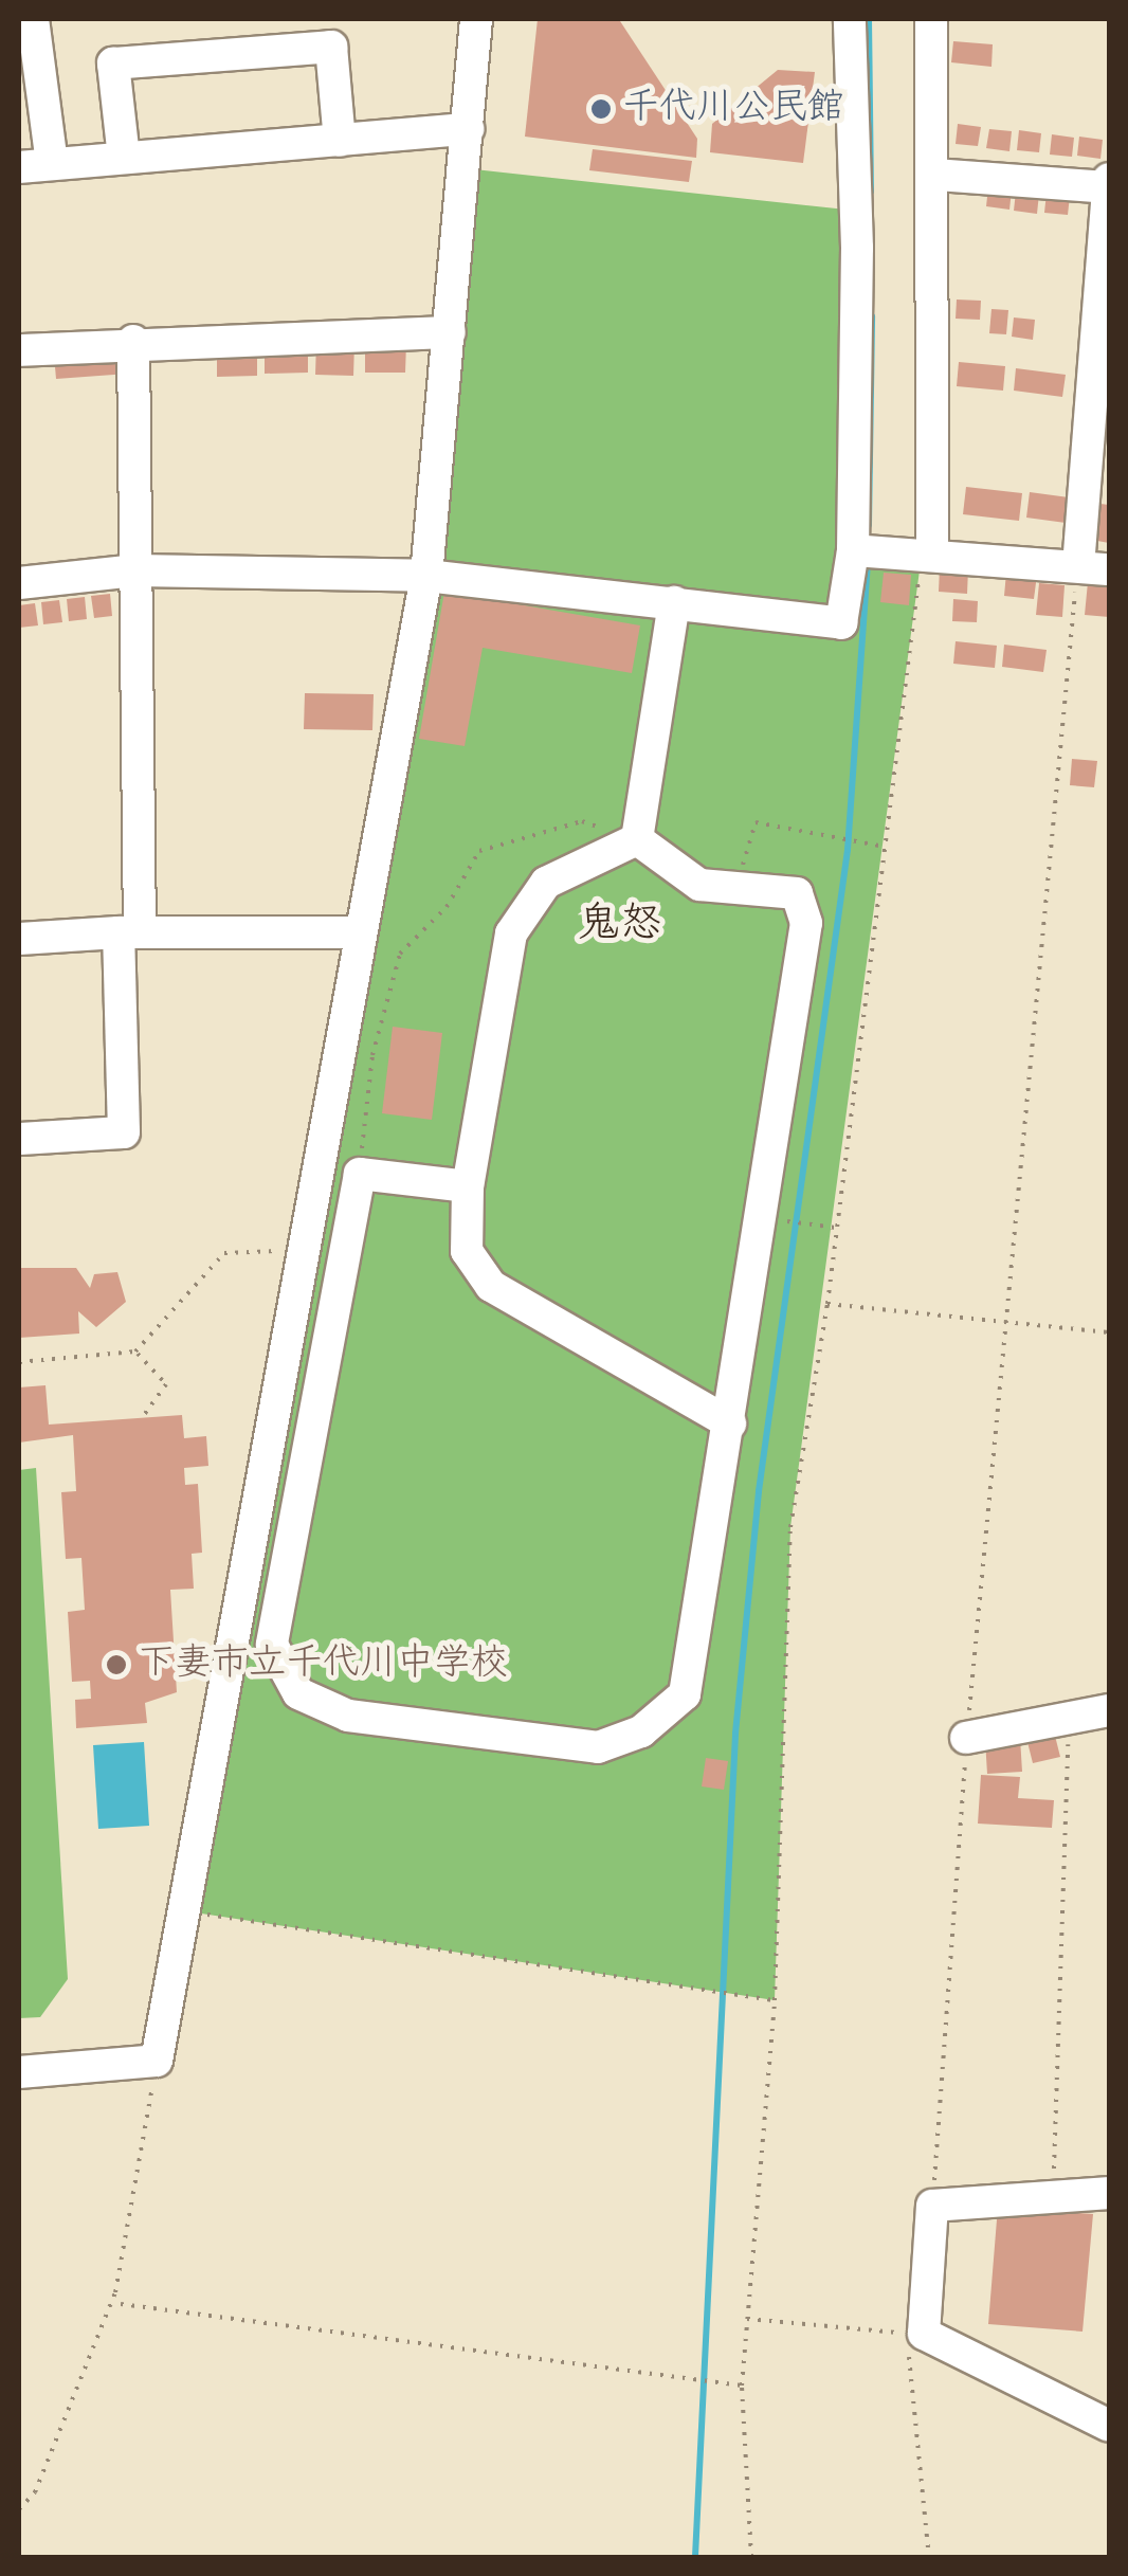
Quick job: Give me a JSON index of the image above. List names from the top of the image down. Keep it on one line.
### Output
{"districts":["鬼怒"],"places":["千代川公民館","下妻市立千代川中学校"]}
